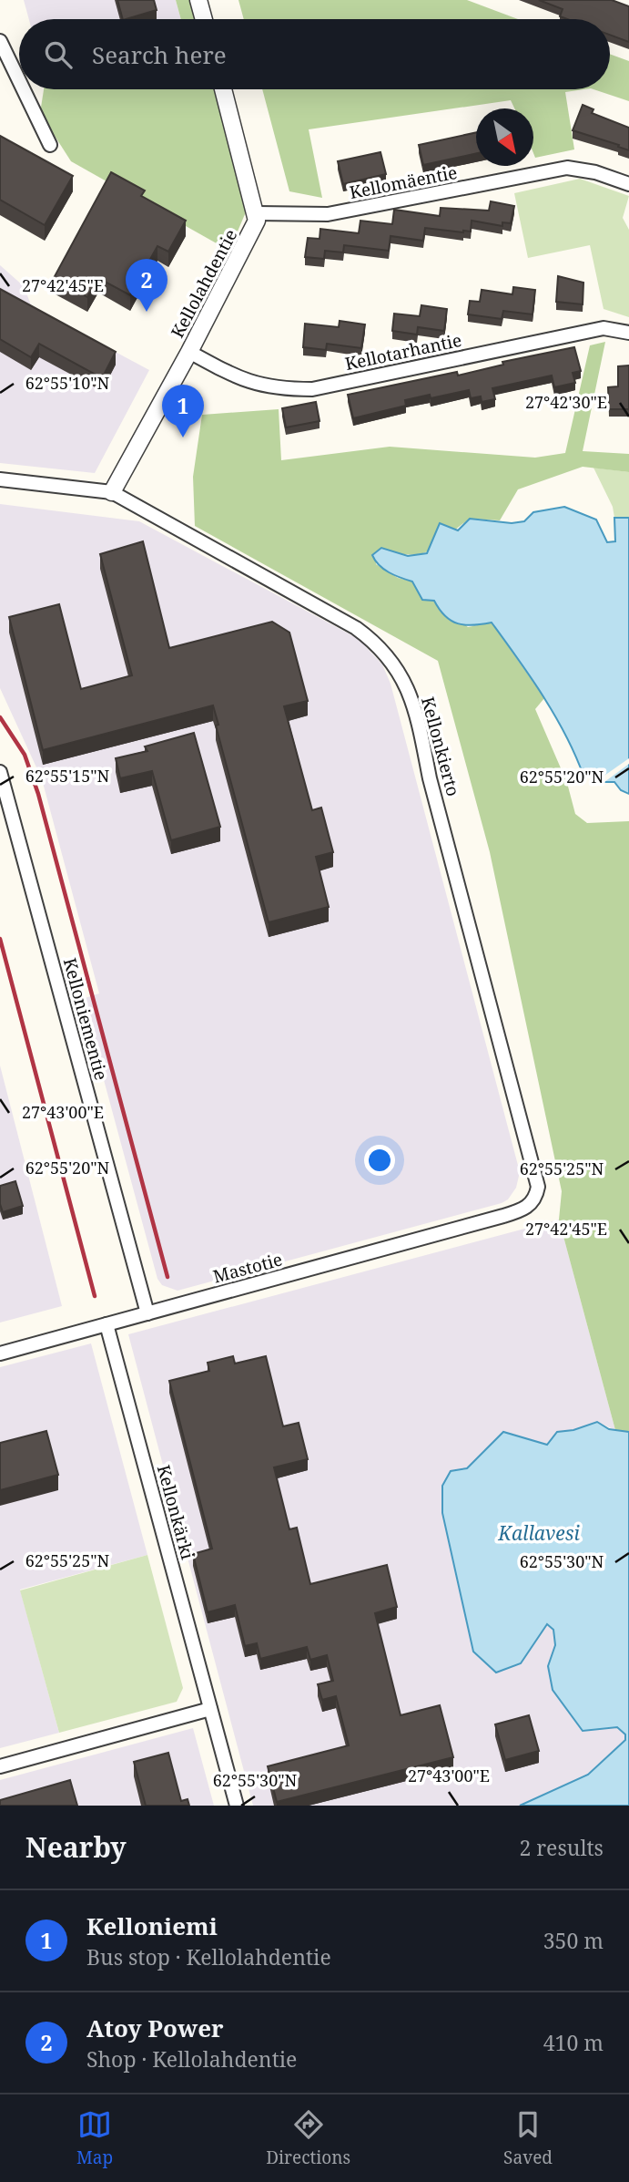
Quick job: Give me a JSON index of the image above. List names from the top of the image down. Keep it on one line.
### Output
{"streets":{"street":["Kellomäentie","Kellolahdentie","Kellotarhantie","Kellonkierto","Kelloniementie","Mastotie","Kellonkärki"]},"crossings":[["Kellomäentie","Kellolahdentie"],["Kellolahdentie","Kellotarhantie"],["Kellolahdentie","Kellonkierto"],["Kellonkierto","Mastotie"],["Kelloniementie","Mastotie"],["Mastotie","Kellonkärki"]],"water":["Kallavesi"],"north":"bottom right","page":{"search":"Search here","pins":["2","1"],"heading":["Nearby","2 results"],"list":[{"mark":"1","name":"Kelloniemi","note":"Bus stop · Kellolahdentie","value":"350 m"},{"mark":"2","name":"Atoy Power","note":"Shop · Kellolahdentie","value":"410 m"}],"nav":["Map","Directions","Saved"]},"coordinates":["27°42'45\"E","62°55'10\"N","27°42'30\"E","62°55'15\"N","62°55'20\"N","27°43'00\"E","62°55'25\"N","62°55'30\"N"]}
